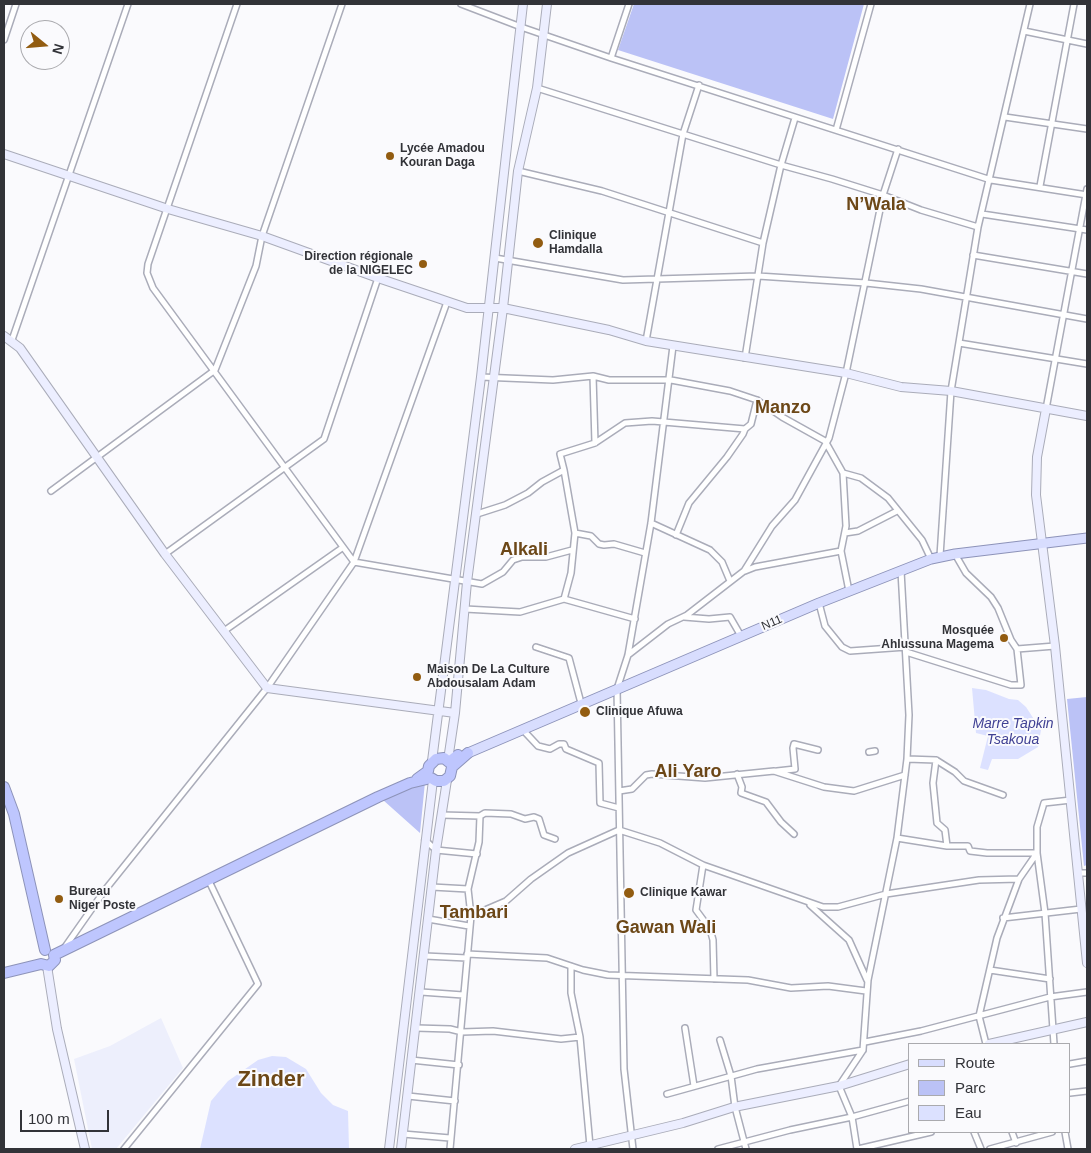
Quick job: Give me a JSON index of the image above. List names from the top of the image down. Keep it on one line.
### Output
{"streets":{"main road":["N11"]},"districts":["N’Wala","Manzo","Alkali","Ali Yaro","Tambari","Gawan Wali","Zinder"],"water":["Marre Tapkin Tsakoua"],"places":["Lycée Amadou Kouran Daga","Clinique Hamdalla","Direction régionale de la NIGELEC","Mosquée Ahlussuna Magema","Maison De La Culture Abdousalam Adam","Clinique Afuwa","Clinique Kawar","Bureau Niger Poste"],"legend":["Route","Parc","Eau"],"scale_bar":"100 m","north":"right"}
